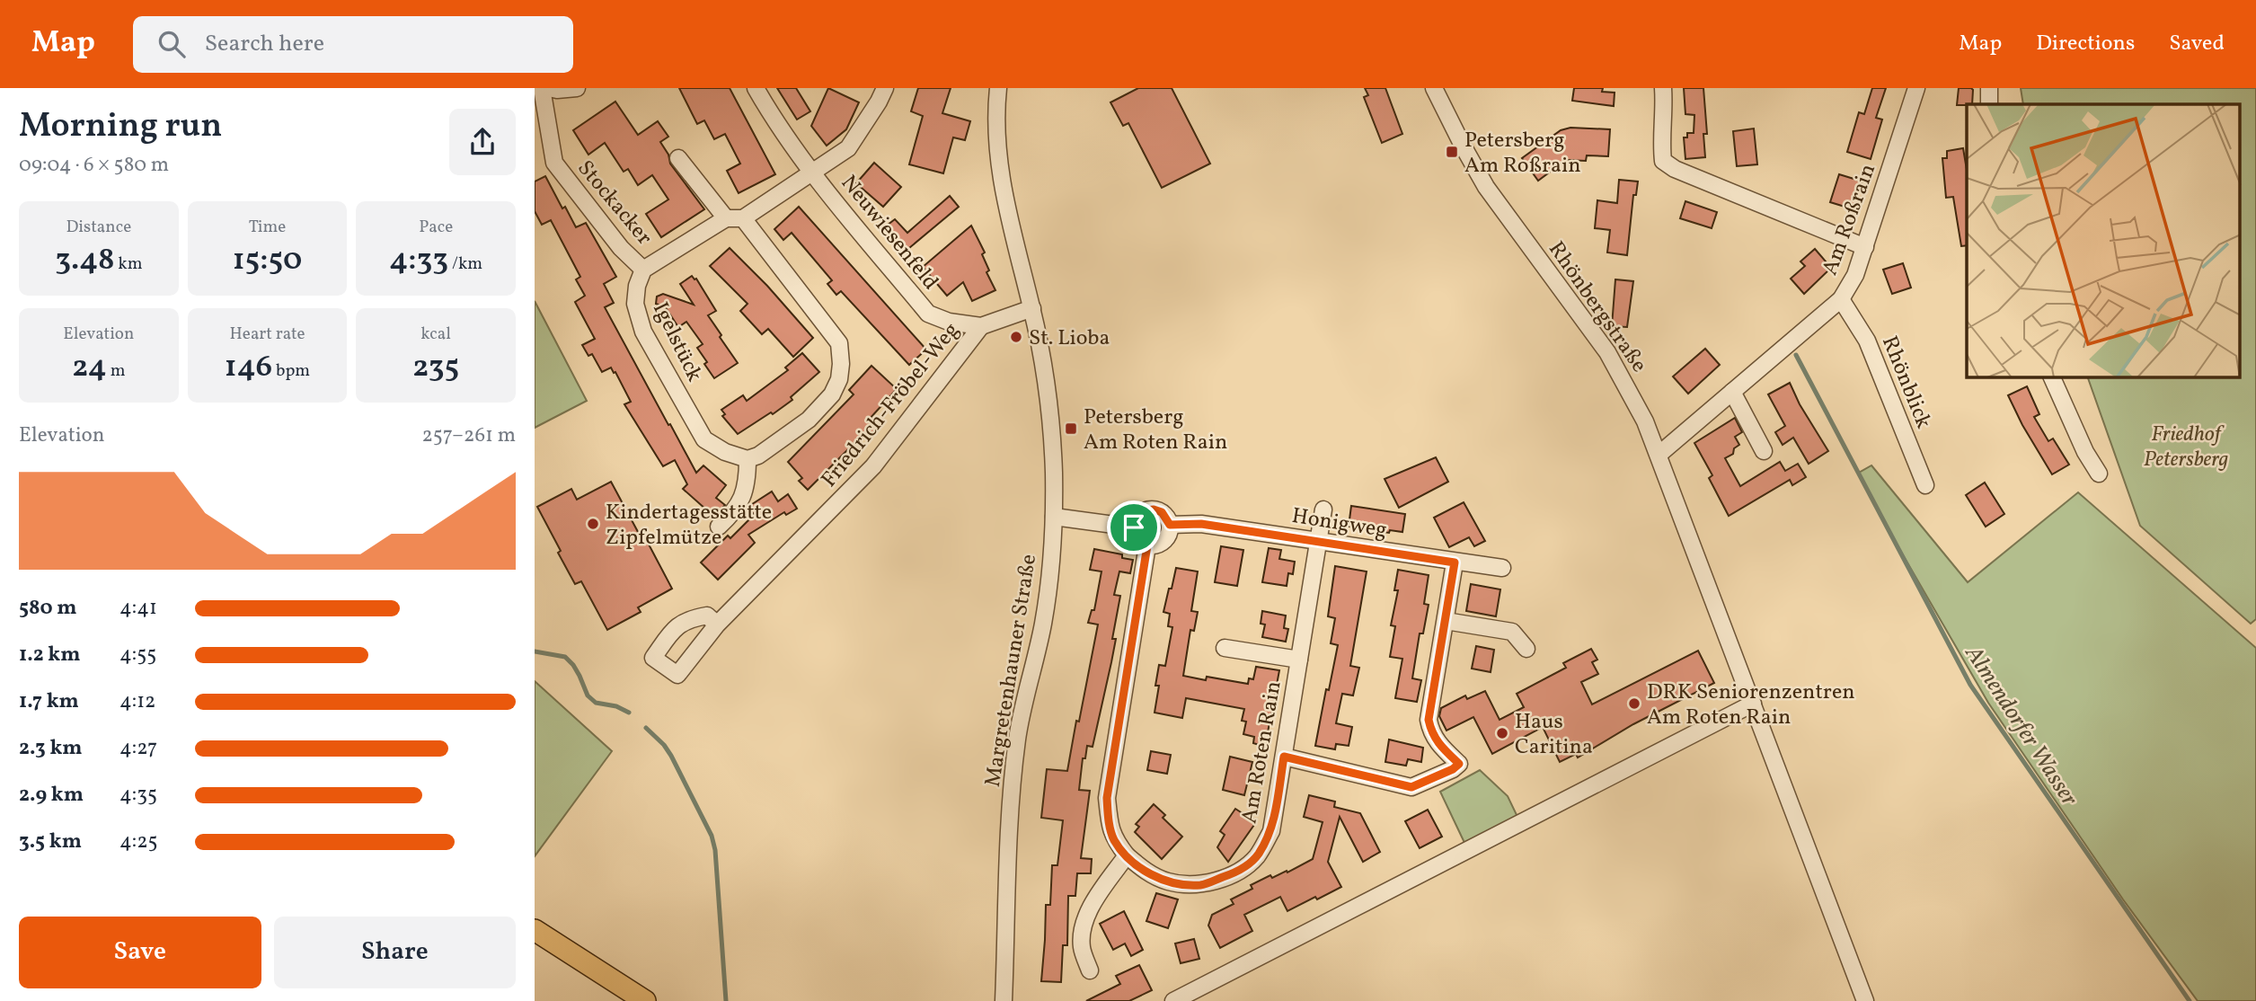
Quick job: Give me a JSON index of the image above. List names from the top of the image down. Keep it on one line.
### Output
{"streets":{"street":["Stockacker","Am Roßrain","Neuwiesenfeld","Rhönbergstraße","Igelstück","Rhönblick","Friedrich-Fröbel-Weg","Honigweg","Margretenhauner Straße","Am Roten Rain"]},"crossings":[["Stockacker","Igelstück"],["Am Roßrain","Rhönbergstraße"],["Am Roßrain","Rhönblick"],["Neuwiesenfeld","Friedrich-Fröbel-Weg"],["Neuwiesenfeld","Margretenhauner Straße"],["Honigweg","Am Roten Rain"]],"water":["Almendorfer Wasser"],"parks":["Friedhof Petersberg"],"places":{"transit":["Petersberg Am Roßrain","Petersberg Am Roten Rain"],"other":["St. Lioba","Kindertagesstätte Zipfelmütze","DRK Seniorenzentren Am Roten Rain","Haus Caritina"]},"page":{"header":"Map","search":"Search here","nav":["Map","Directions","Saved"],"heading":["Morning run","09:04 · 6 × 580 m"],"stats":[["Distance","3.48 km"],["Time","15:50"],["Pace","4:33 /km"],["Elevation","24 m"],["Heart rate","146 bpm"],["kcal","235"]],"chart":["Elevation","257–261 m"],"list":[{"name":"580 m","note":"4:41"},{"name":"1.2 km","note":"4:55"},{"name":"1.7 km","note":"4:12"},{"name":"2.3 km","note":"4:27"},{"name":"2.9 km","note":"4:35"},{"name":"3.5 km","note":"4:25"}],"buttons":["Save","Share"]}}
